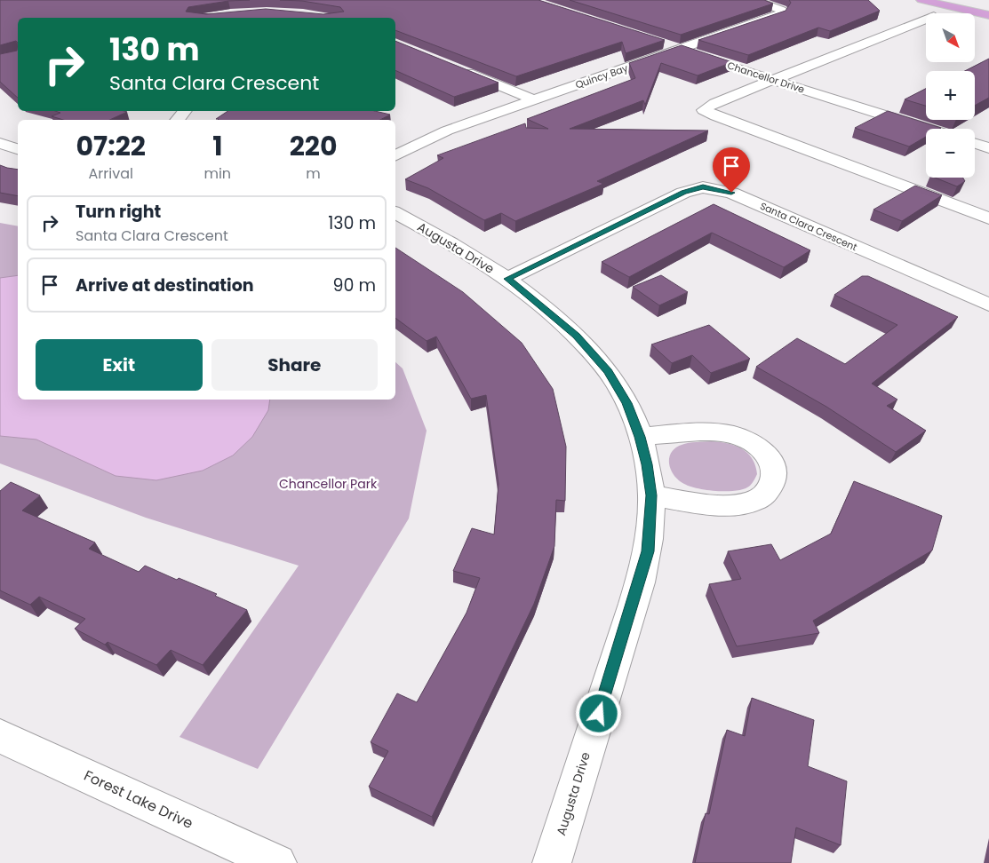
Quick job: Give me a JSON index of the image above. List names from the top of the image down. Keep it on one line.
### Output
{"streets":{"street":["Quincy Bay","Chancellor Drive","Santa Clara Crescent","Augusta Drive","Forest Lake Drive"]},"crossings":[["Quincy Bay","Chancellor Drive"],["Santa Clara Crescent","Augusta Drive"]],"parks":["Chancellor Park"],"north":"bottom right","page":{"map_buttons":["+","−"],"turn":["130 m","Santa Clara Crescent"],"eta":["07:22","Arrival","1","min","220","m"],"list":[{"name":"Turn right","note":"Santa Clara Crescent","value":"130 m"},{"name":"Arrive at destination","value":"90 m"}],"buttons":["Exit","Share"]}}
